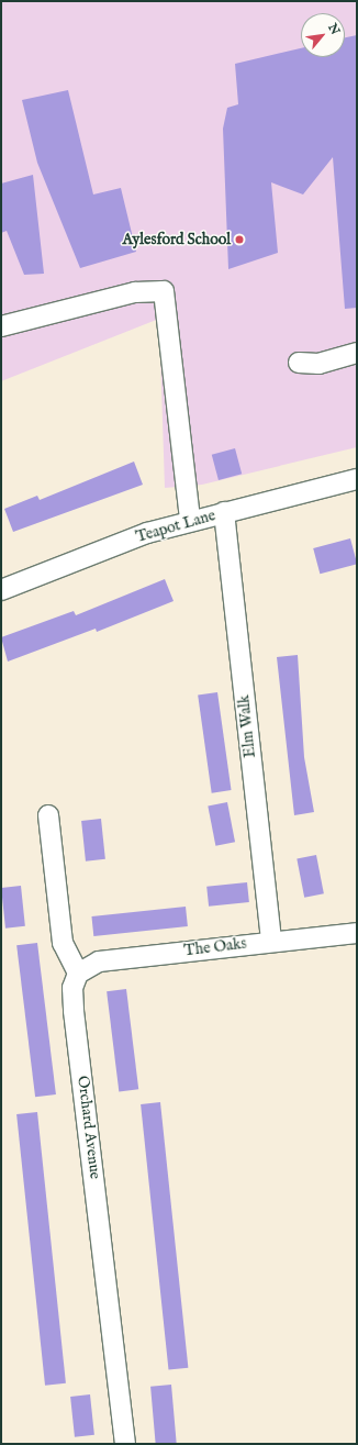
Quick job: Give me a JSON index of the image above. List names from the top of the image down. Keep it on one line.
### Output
{"streets":{"street":["Teapot Lane","Elm Walk","The Oaks","Orchard Avenue"]},"crossings":[["Teapot Lane","Elm Walk"],["Elm Walk","The Oaks"],["The Oaks","Orchard Avenue"]],"places":["Aylesford School"],"north":"top right"}
